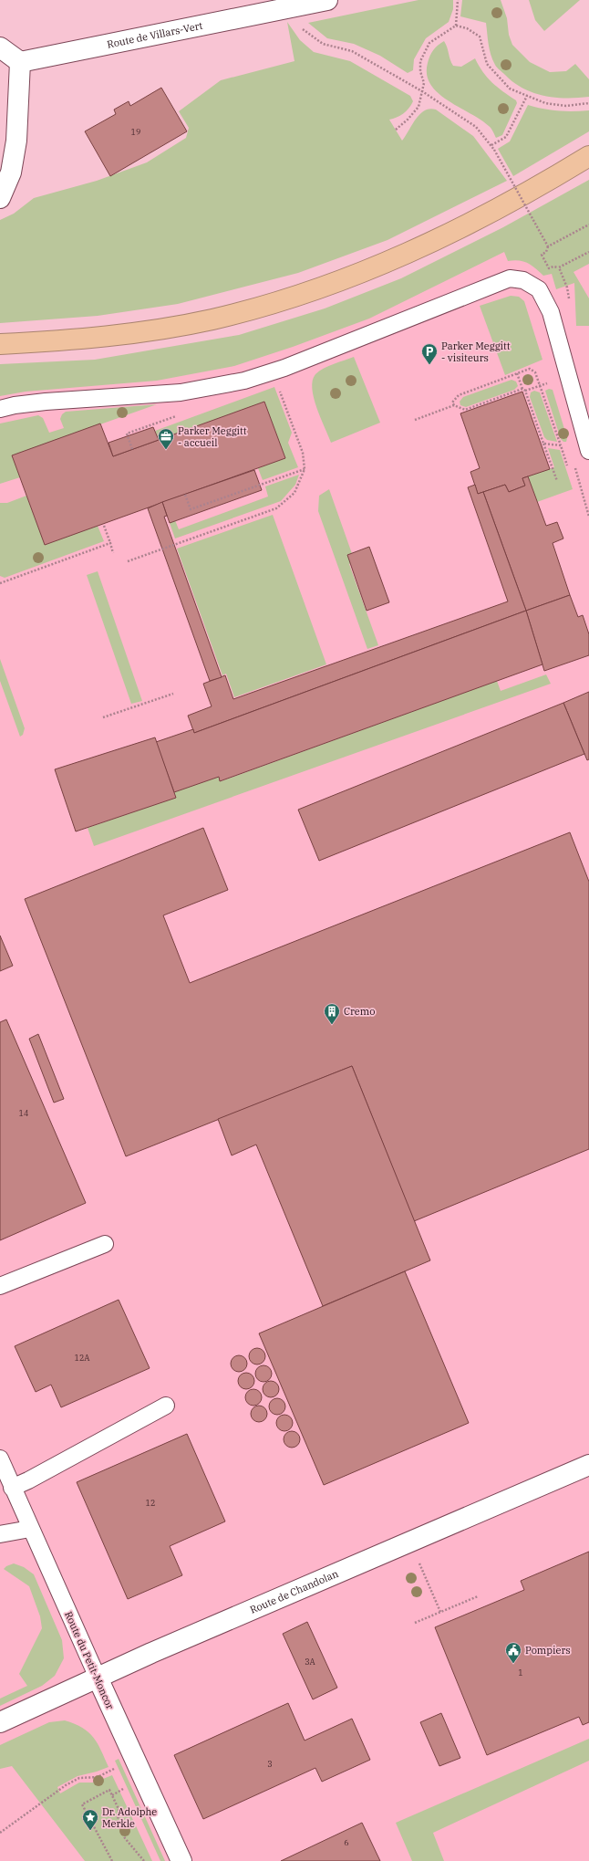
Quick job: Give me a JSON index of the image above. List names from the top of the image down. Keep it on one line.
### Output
{"streets":{"street":["Route de Villars-Vert","Route de Chandolan","Route du Petit-Moncor"]},"crossings":[["Route de Chandolan","Route du Petit-Moncor"]],"places":{"parking":["Parker Meggitt - visiteurs"],"office":["Parker Meggitt - accueil"],"building":["Cremo"],"public building":["Pompiers"],"place":["Dr. Adolphe Merkle"]},"house_numbers":["19","14","12A","12","3A","1","3","6"]}
